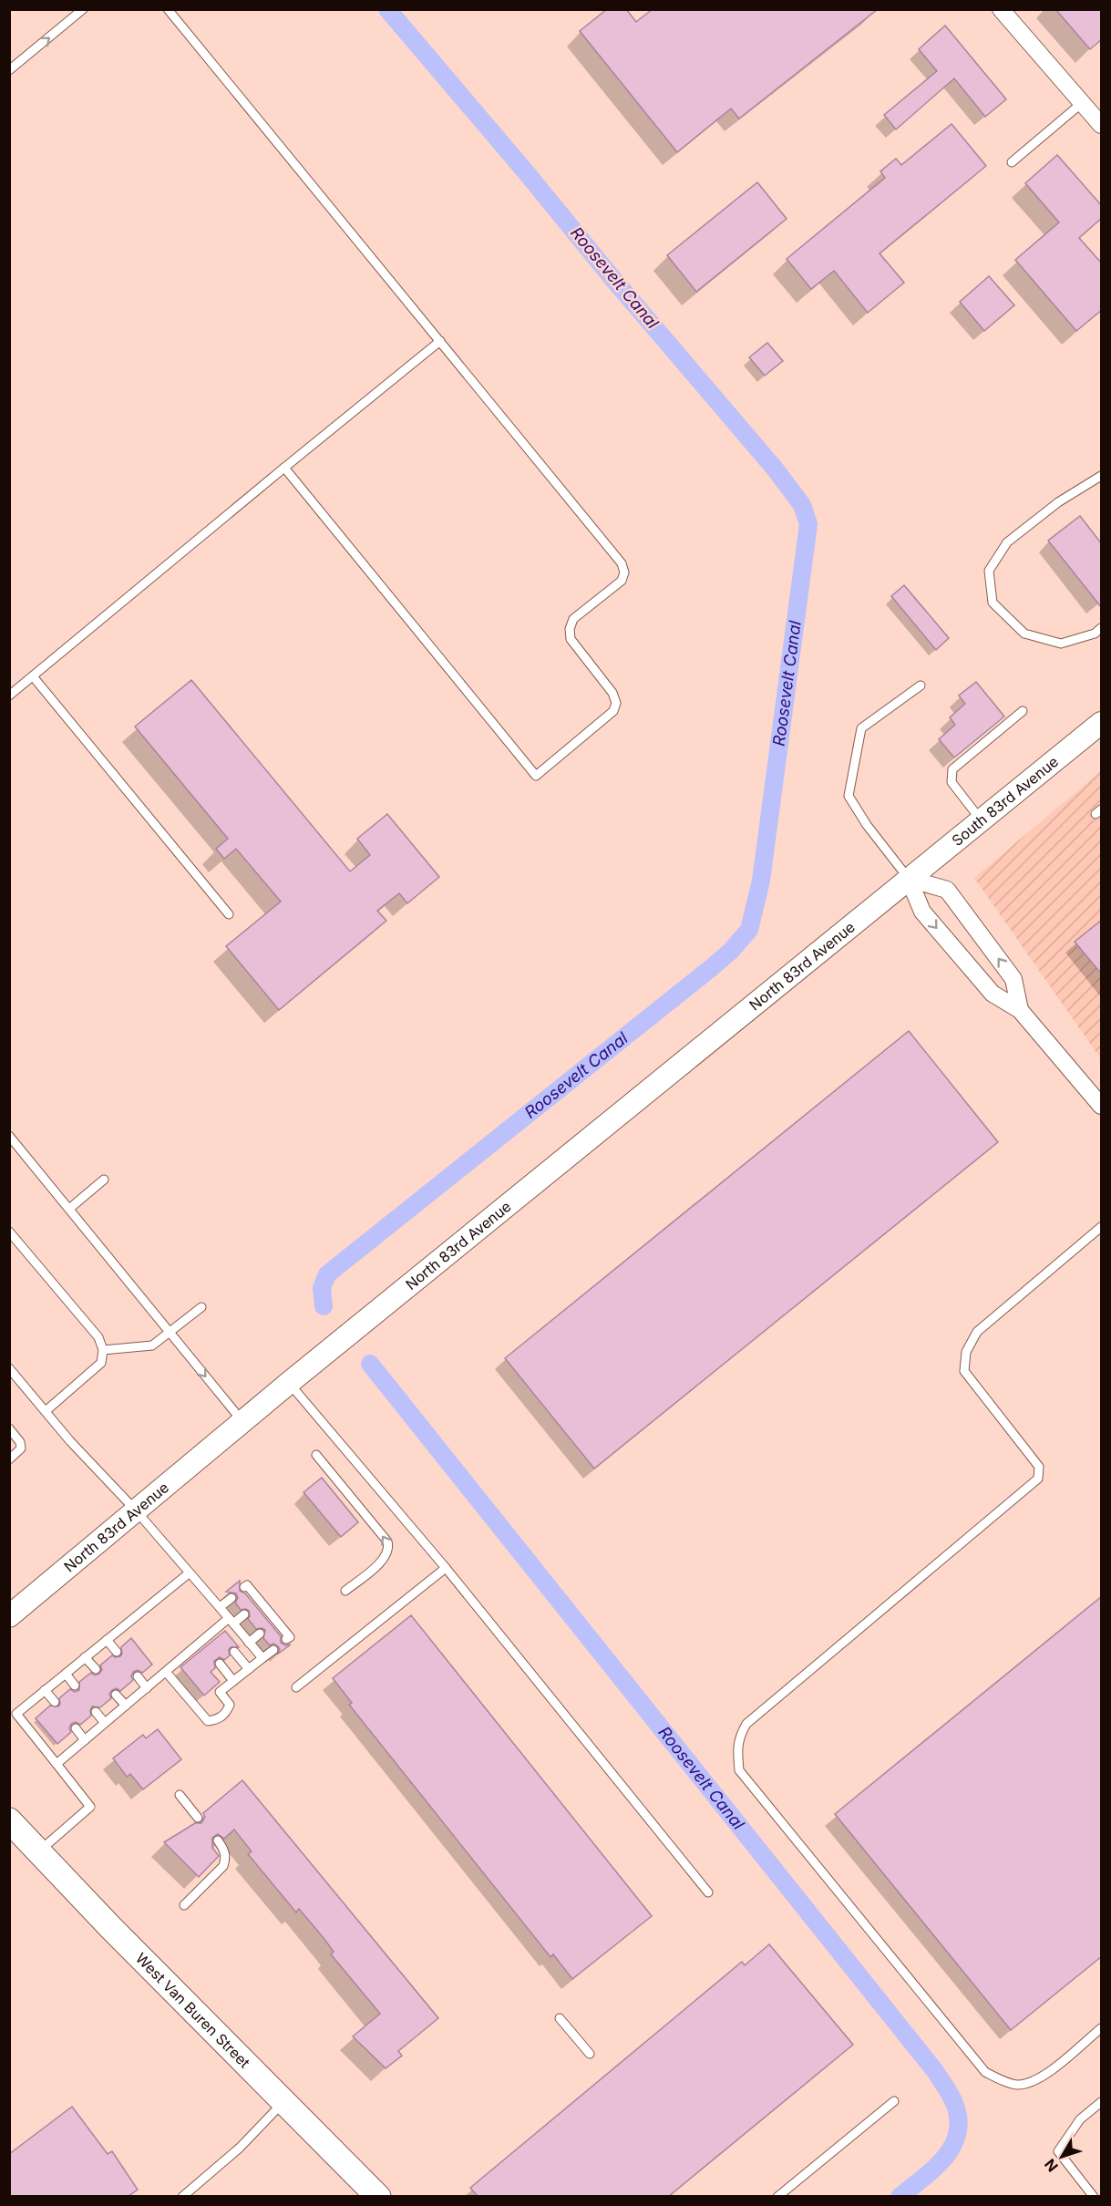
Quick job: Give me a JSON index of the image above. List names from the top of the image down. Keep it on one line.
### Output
{"streets":{"main road":["South 83rd Avenue","North 83rd Avenue","West Van Buren Street"]},"crossings":[["South 83rd Avenue","North 83rd Avenue"]],"water":["Roosevelt Canal"],"north":"bottom left"}
